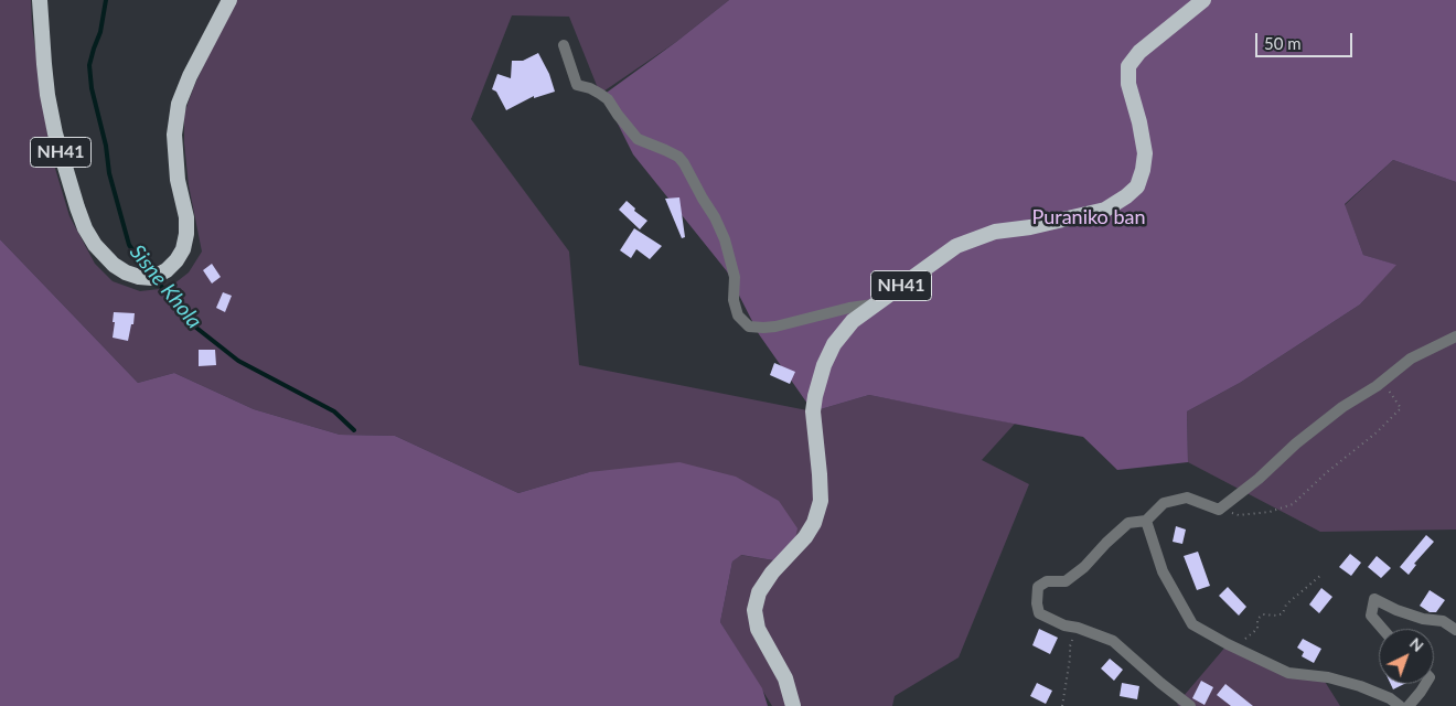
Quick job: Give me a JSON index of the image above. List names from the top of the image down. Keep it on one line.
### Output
{"streets":{"highway":["NH41"]},"water":["Sisne Khola"],"parks":["Puraniko ban"],"scale_bar":"50 m","north":"top right"}
